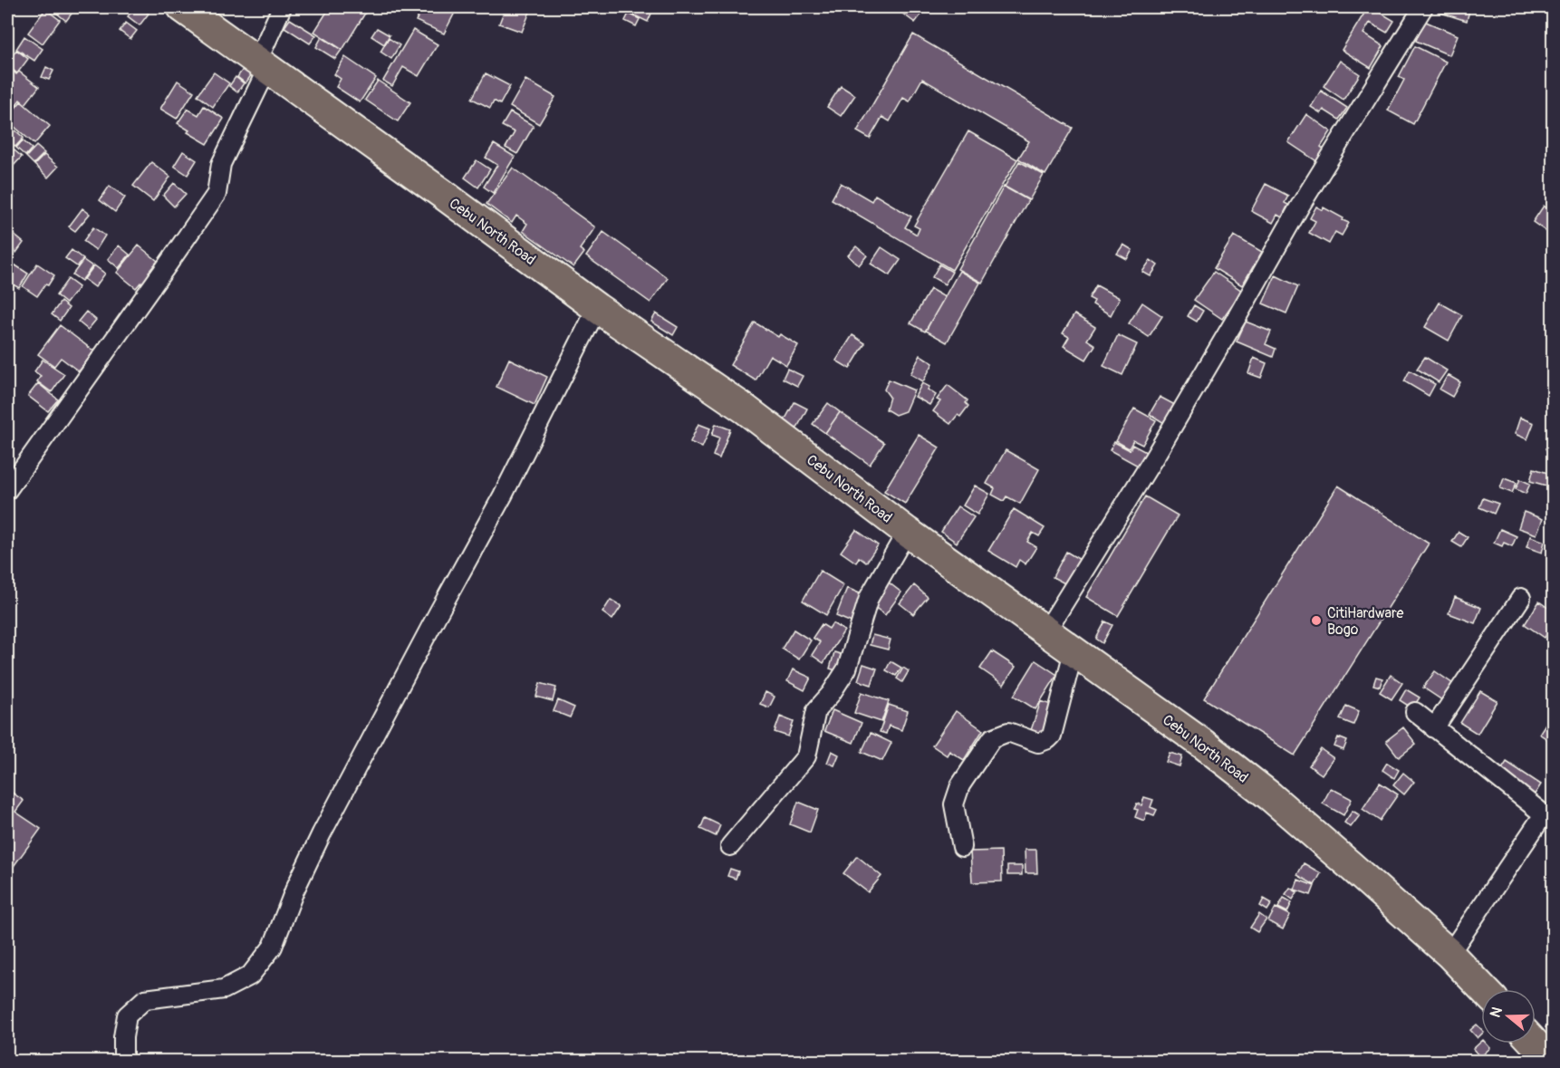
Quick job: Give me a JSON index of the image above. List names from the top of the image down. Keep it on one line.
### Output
{"streets":{"highway":["Cebu North Road"]},"places":["CitiHardware Bogo"],"north":"left"}
